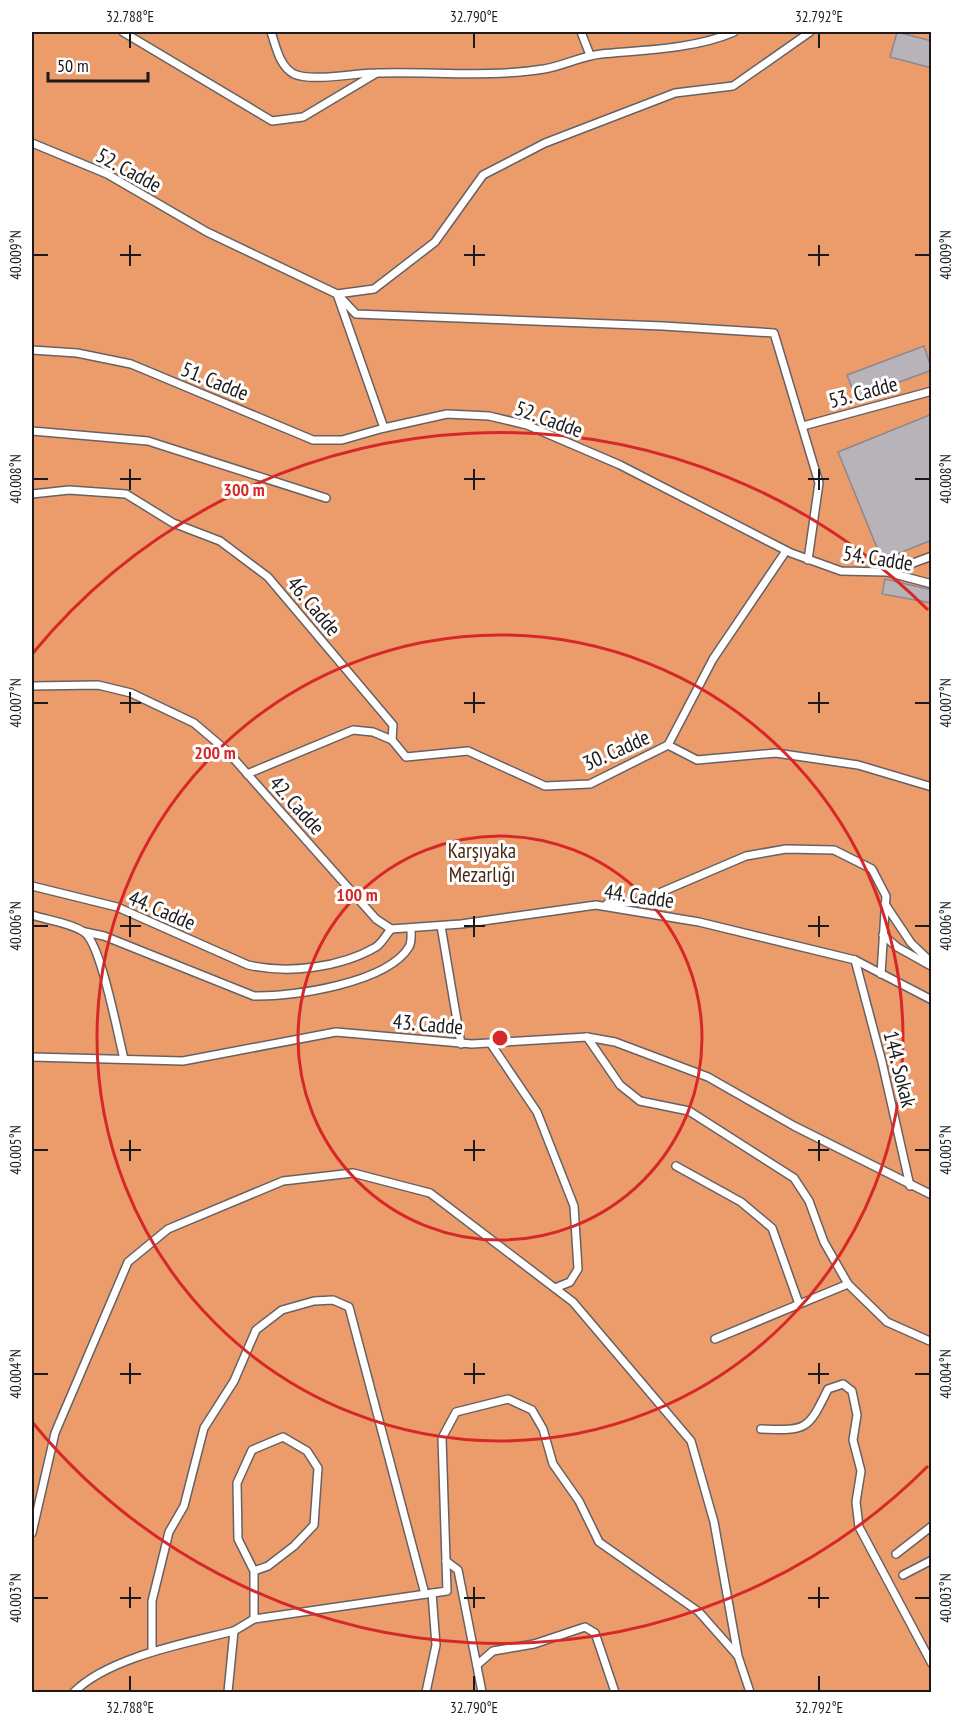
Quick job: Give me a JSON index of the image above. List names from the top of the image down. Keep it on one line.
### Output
{"streets":{"lane":["52. Cadde","51. Cadde","53. Cadde","54. Cadde","46. Cadde","30. Cadde","42. Cadde","44. Cadde","43. Cadde","144. Sokak"]},"crossings":[["52. Cadde","51. Cadde"],["52. Cadde","53. Cadde"],["52. Cadde","54. Cadde"],["46. Cadde","30. Cadde"],["42. Cadde","44. Cadde"],["44. Cadde","144. Sokak"],["43. Cadde","144. Sokak"]],"parks":["Karşıyaka Mezarlığı"],"scale_bar":"50 m","coordinates":["32.788°E","32.790°E","32.792°E","40.009°N","40.008°N","40.007°N","40.006°N","40.005°N","40.004°N","40.003°N"],"rings":["300 m","200 m","100 m"]}
